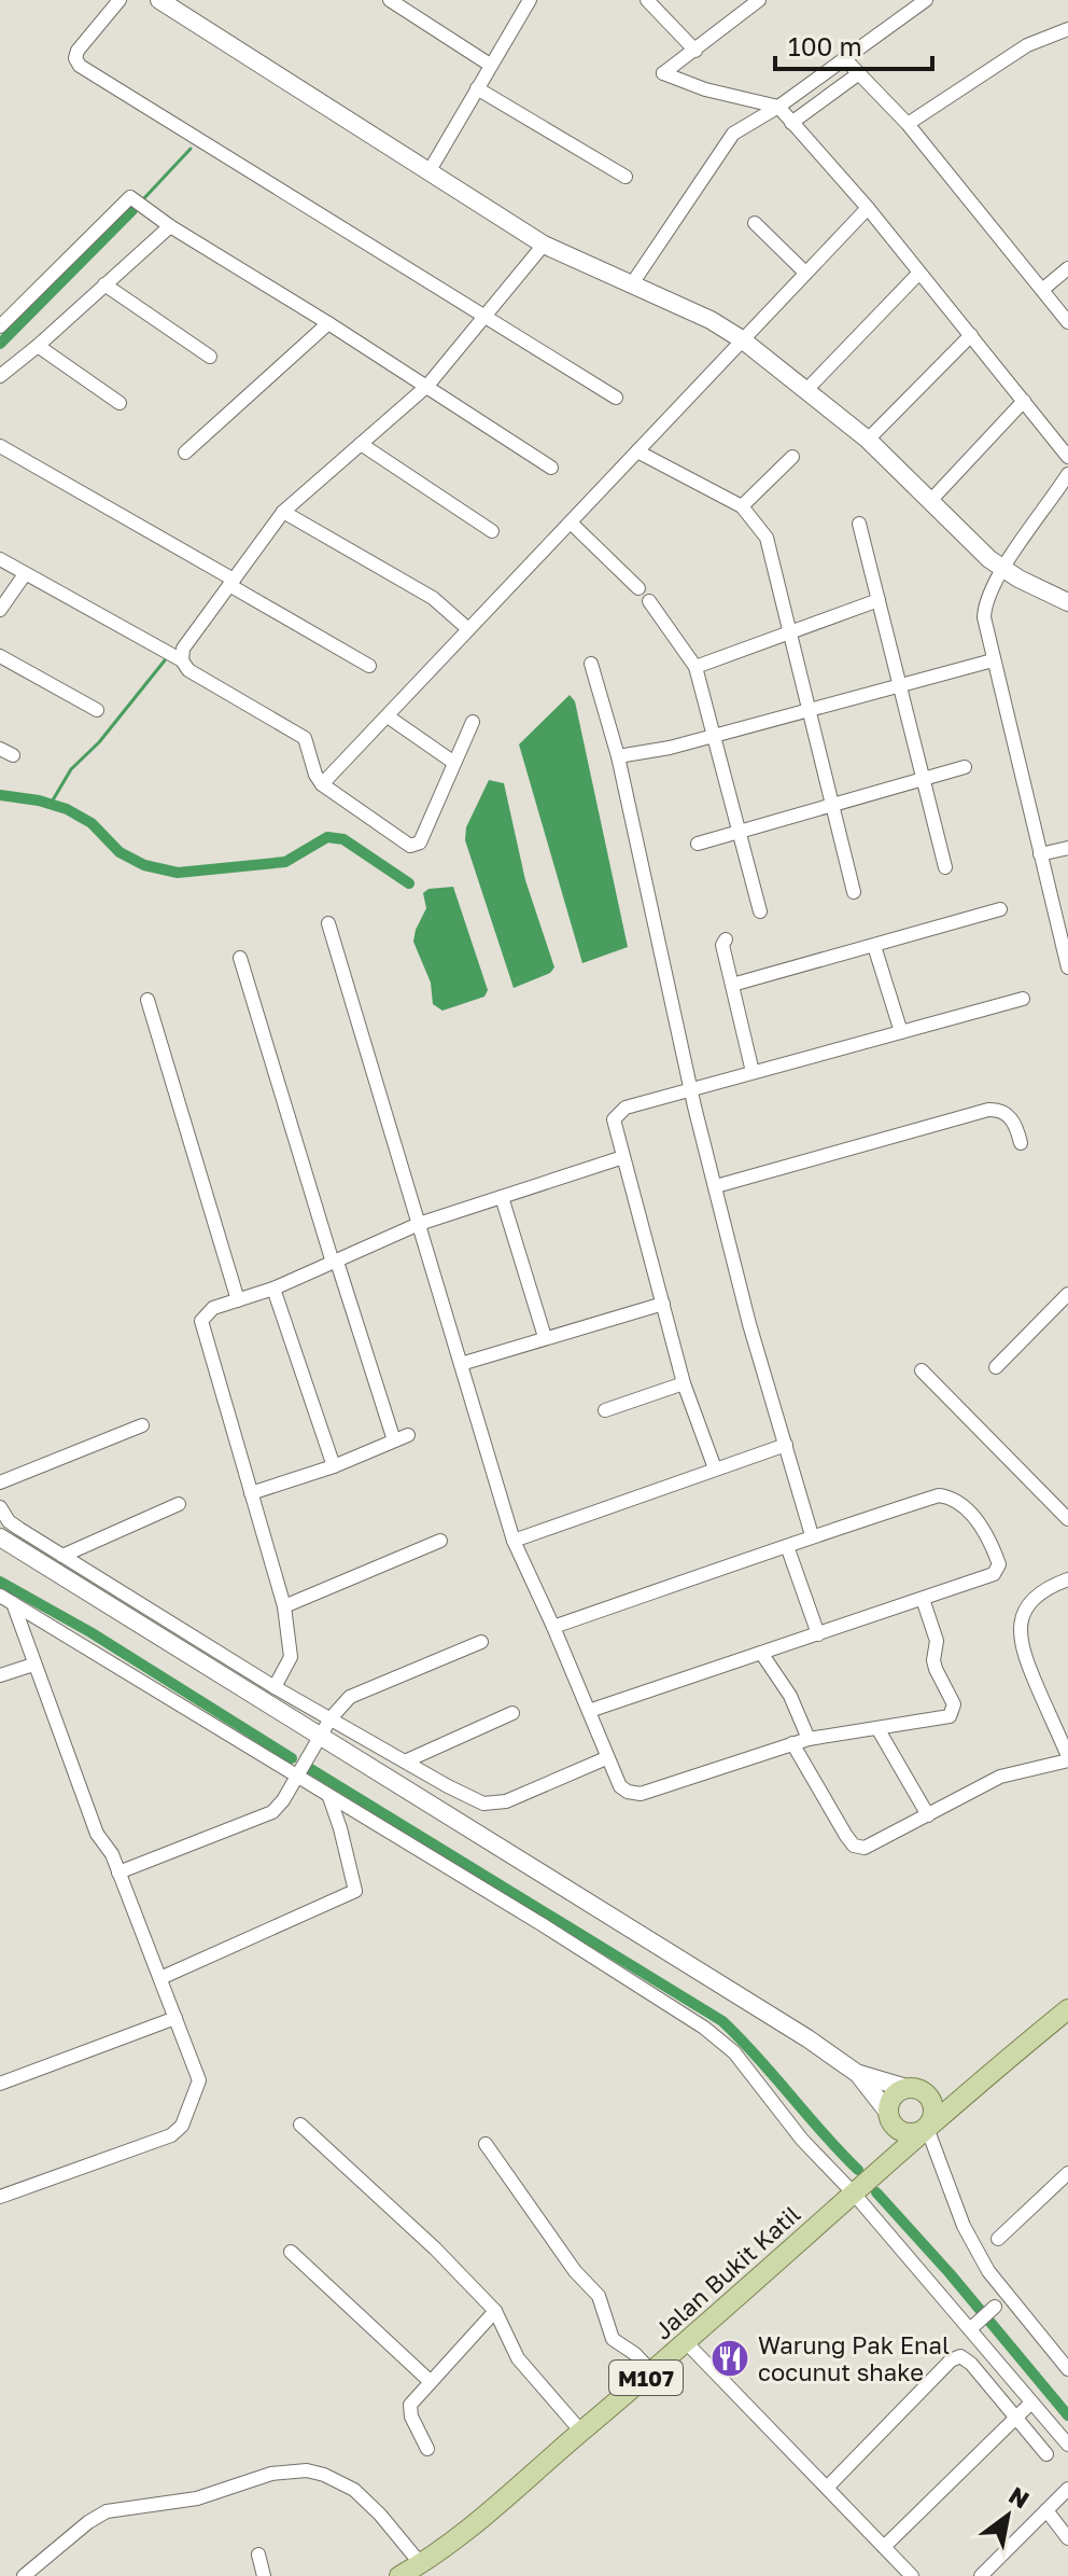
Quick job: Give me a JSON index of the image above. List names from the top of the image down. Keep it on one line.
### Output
{"streets":{"main road":["Jalan Bukit Katil","M107"]},"crossings":[["Jalan Bukit Katil","M107"]],"places":{"restaurant":["Warung Pak Enal cocunut shake"]},"scale_bar":"100 m","north":"top right"}
